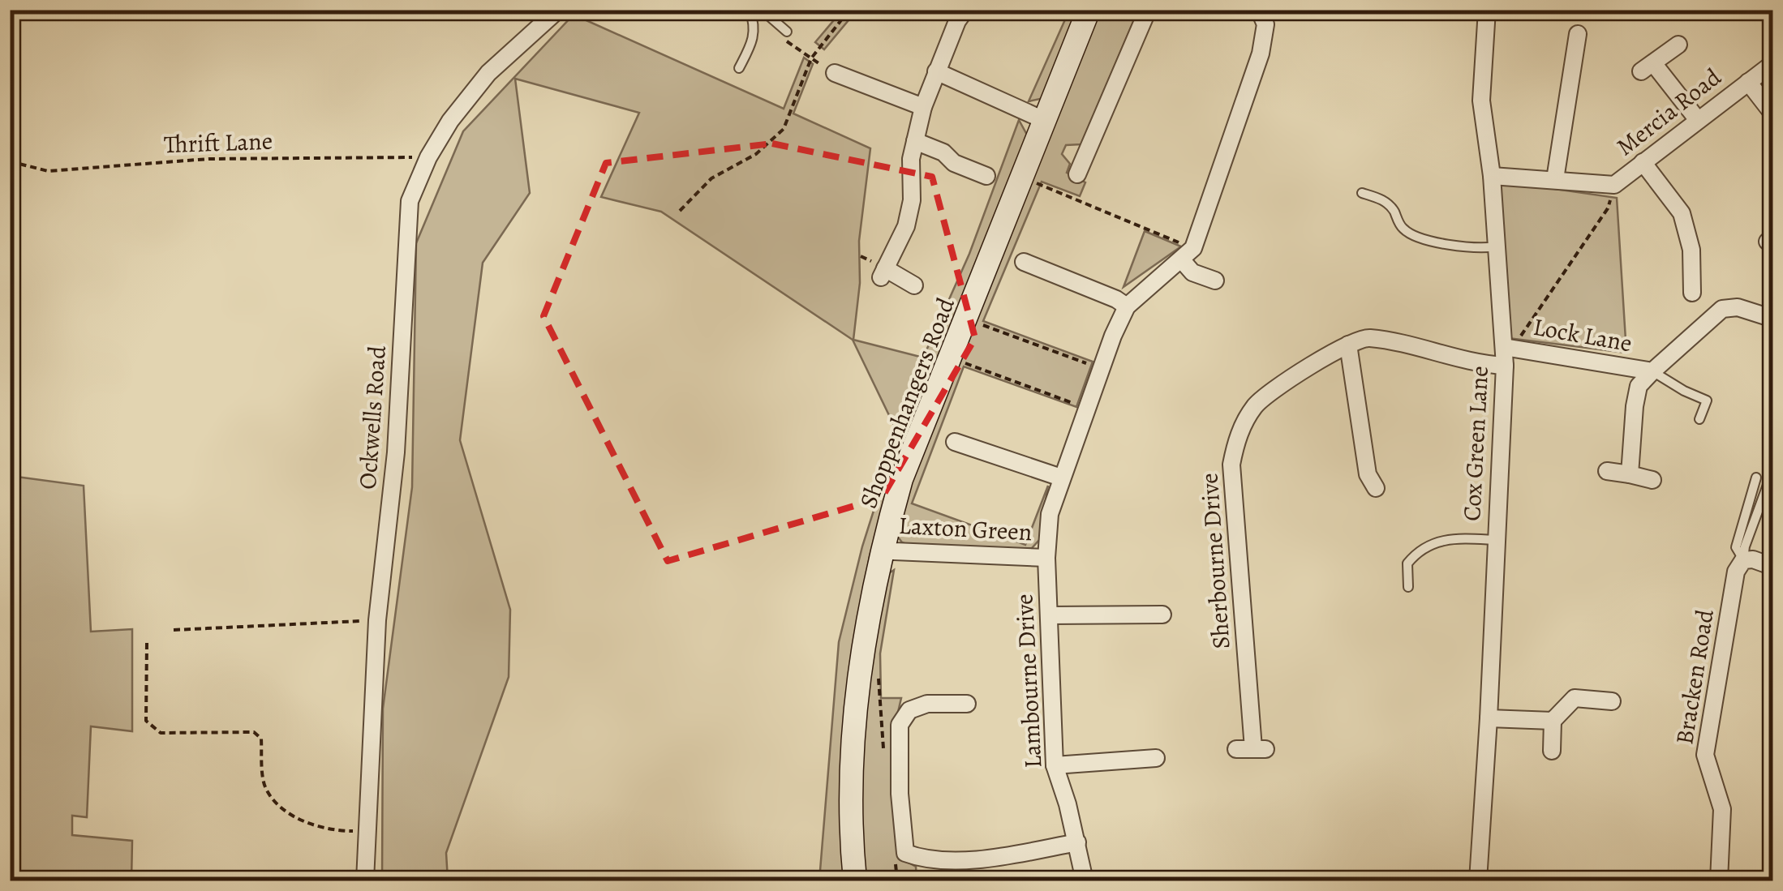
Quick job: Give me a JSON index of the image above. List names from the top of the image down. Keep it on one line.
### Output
{"streets":{"street":["Mercia Road","Lock Lane","Shoppenhangers Road","Ockwells Road","Cox Green Lane","Laxton Green","Sherbourne Drive","Bracken Road","Lambourne Drive"],"path":["Thrift Lane"]},"crossings":[["Mercia Road","Cox Green Lane"],["Thrift Lane","Ockwells Road"],["Lock Lane","Cox Green Lane"],["Shoppenhangers Road","Laxton Green"],["Cox Green Lane","Sherbourne Drive"],["Laxton Green","Lambourne Drive"]]}
